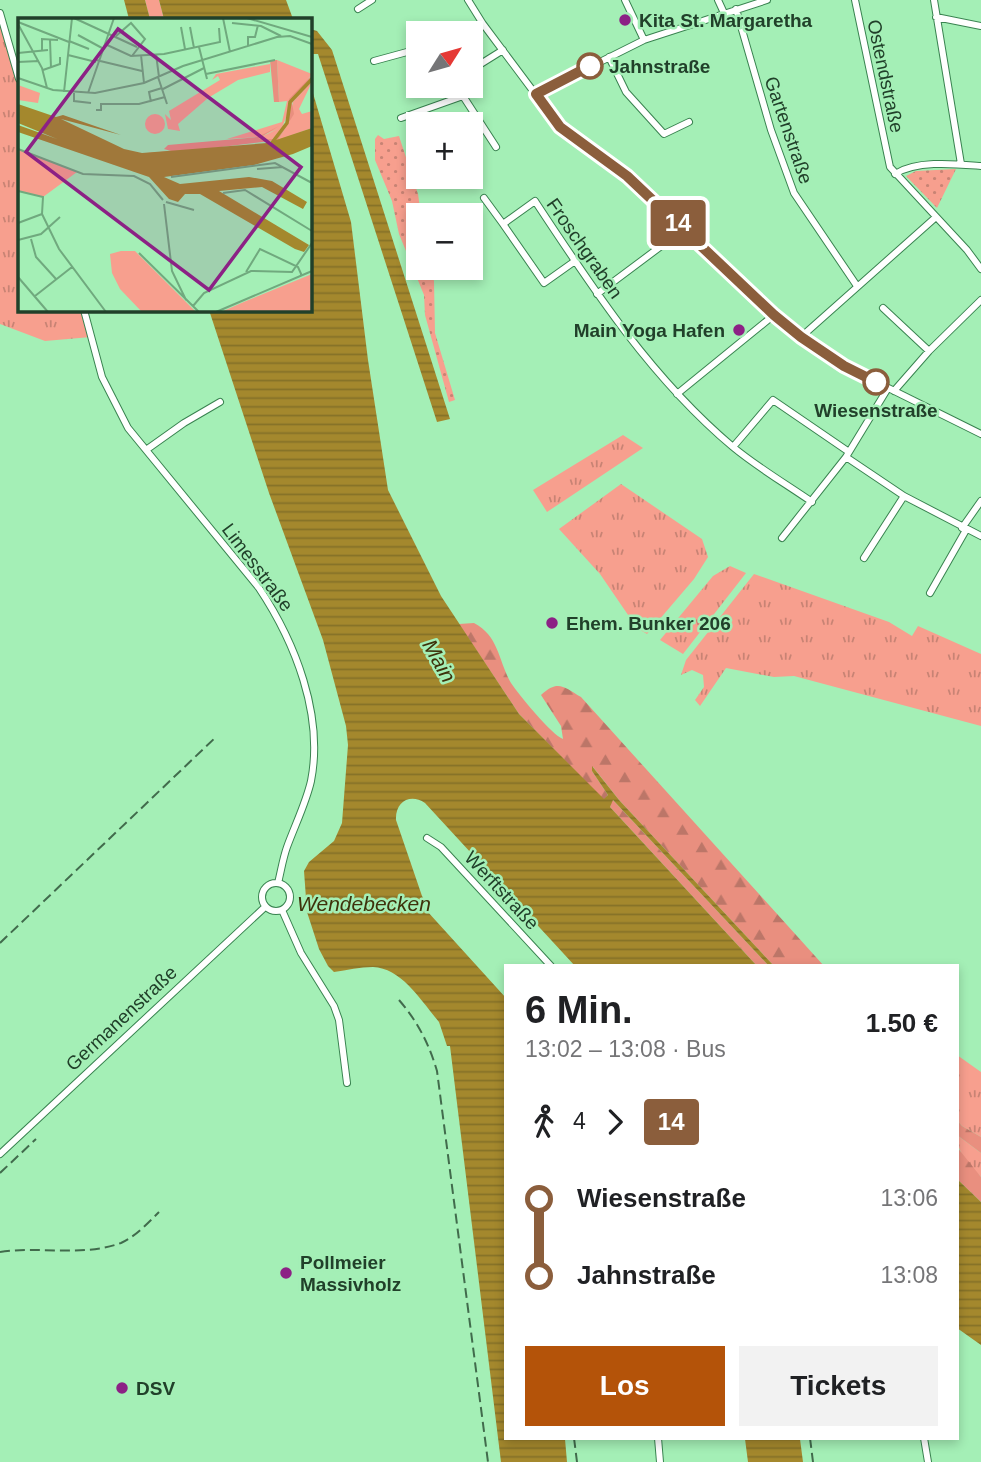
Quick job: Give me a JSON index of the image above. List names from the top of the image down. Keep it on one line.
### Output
{"streets":{"street":["Ostendstraße","Gartenstraße","Froschgraben","Limesstraße","Werftstraße","Germanenstraße"]},"crossings":[["Limesstraße","Germanenstraße"]],"water":["Main","Wendebecken"],"places":["Kita St. Margaretha","Jahnstraße","Main Yoga Hafen","Wiesenstraße","Ehem. Bunker 206","Pollmeier Massivholz","DSV"],"lines":["bus line 14"],"north":"top right","page":{"on_map":"14","map_buttons":["+","−"],"heading":["6 Min.","13:02 – 13:08 · Bus","1.50 €"],"legs":["4","14"],"list":[{"name":"Wiesenstraße","value":"13:06"},{"name":"Jahnstraße","value":"13:08"}],"buttons":["Los","Tickets"]}}
